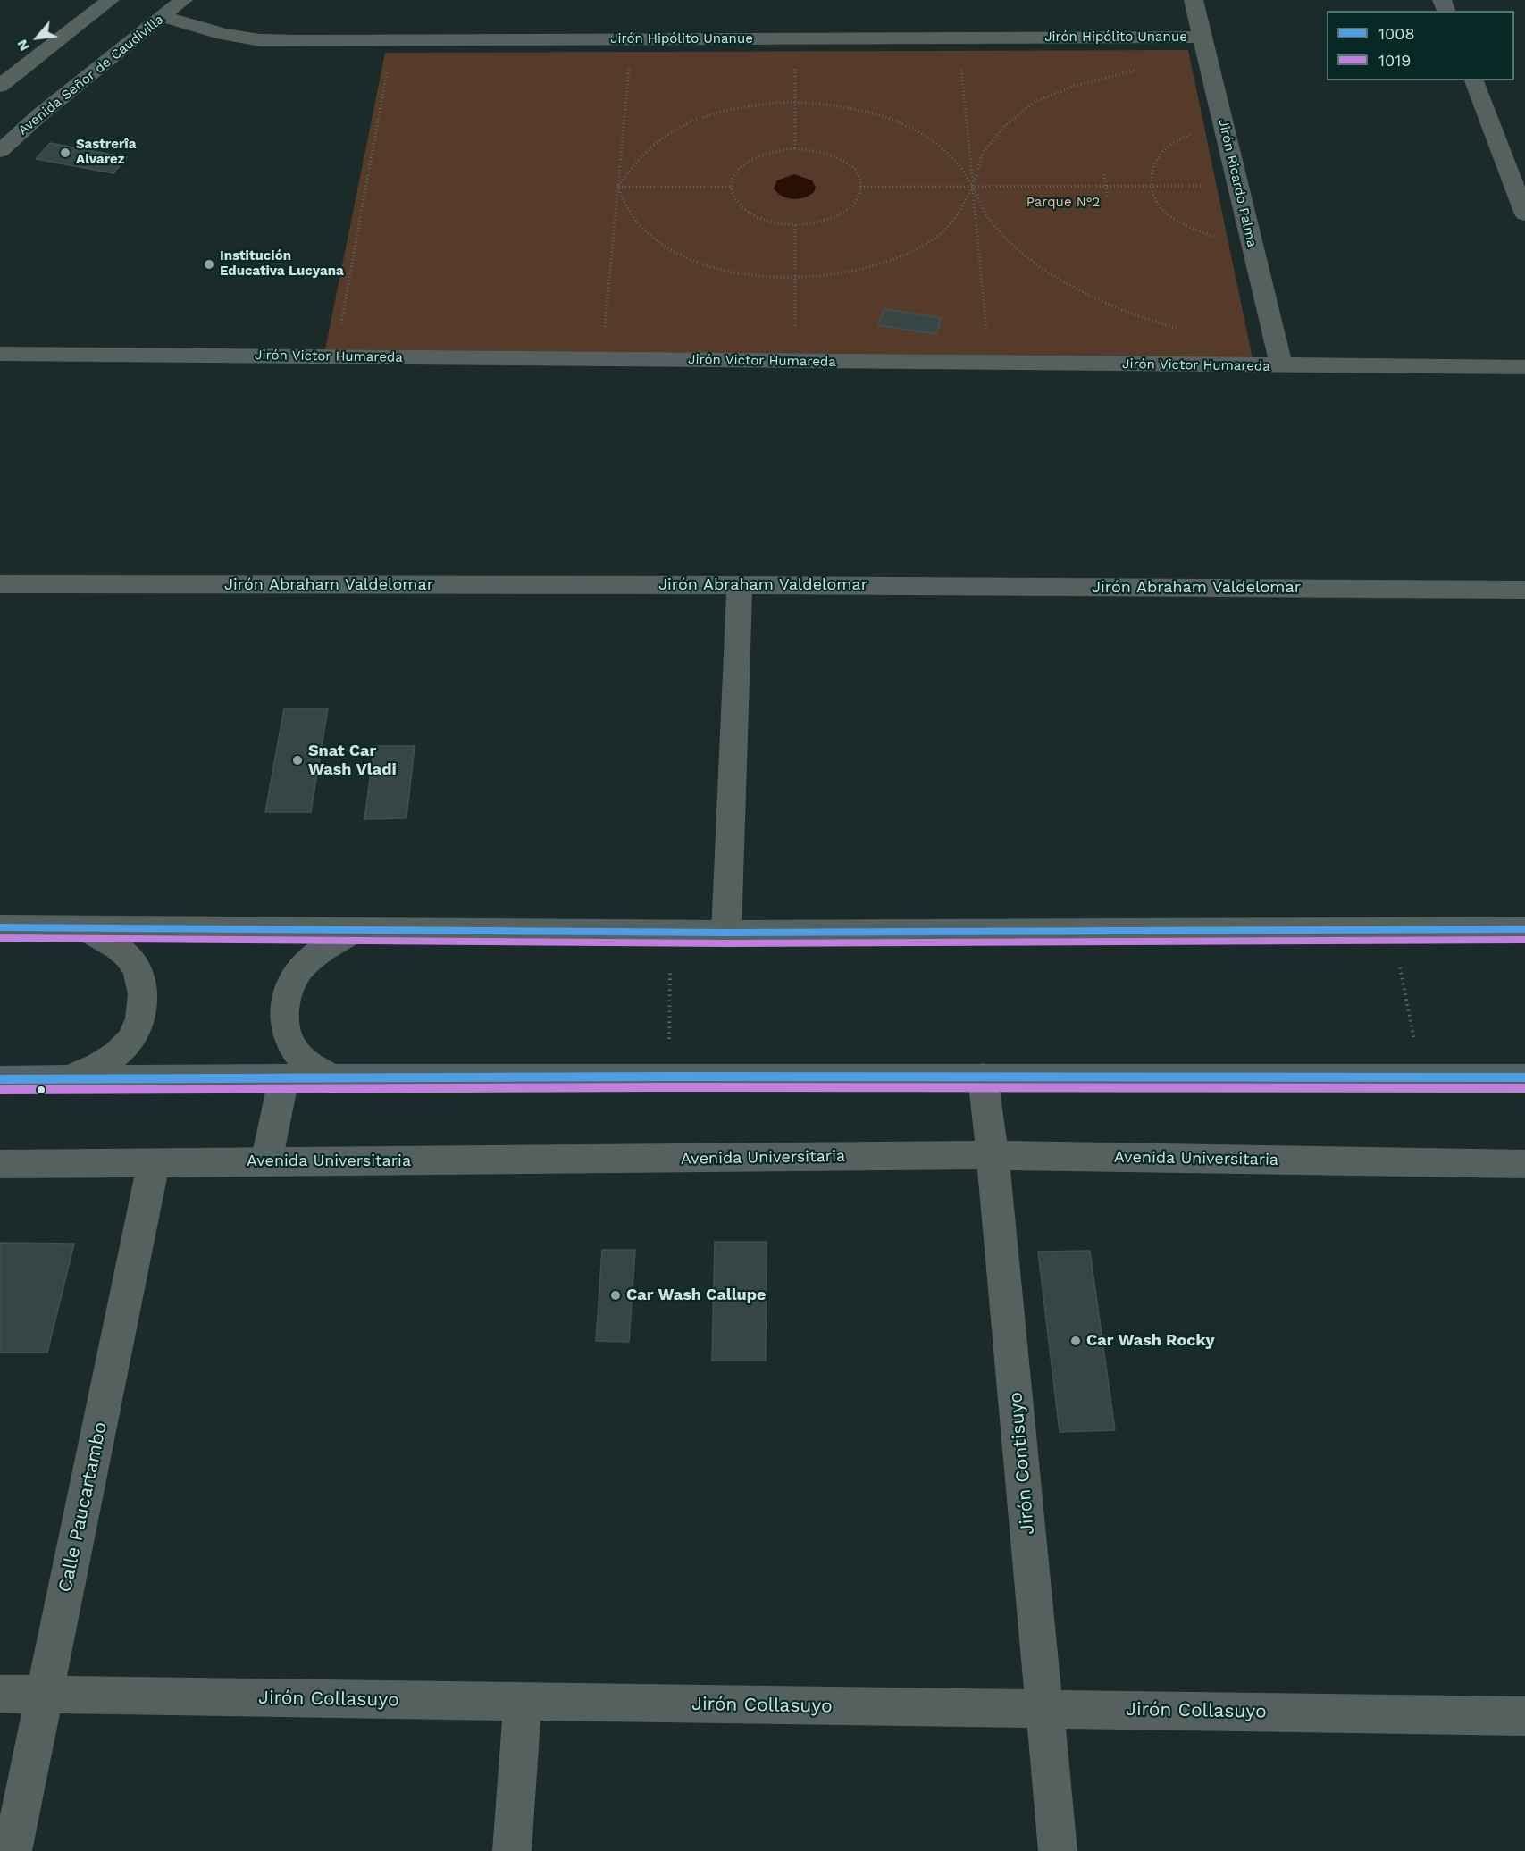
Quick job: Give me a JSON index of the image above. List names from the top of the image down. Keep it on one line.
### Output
{"streets":{"main road":["Avenida Señor de Caudivilla"],"street":["Jirón Hipólito Unanue","Jirón Ricardo Palma","Jirón Victor Humareda","Jirón Abraham Valdelomar","Avenida Universitaria","Jirón Contisuyo","Calle Paucartambo","Jirón Collasuyo"]},"crossings":[["Jirón Hipólito Unanue","Avenida Señor de Caudivilla"],["Jirón Hipólito Unanue","Jirón Ricardo Palma"],["Jirón Ricardo Palma","Jirón Victor Humareda"],["Avenida Universitaria","Jirón Contisuyo"],["Avenida Universitaria","Calle Paucartambo"],["Jirón Contisuyo","Jirón Collasuyo"],["Calle Paucartambo","Jirón Collasuyo"]],"parks":["Parque N°2"],"places":["Sastrerîa Alvarez","Institución Educativa Lucyana","Snat Car Wash Vladi","Car Wash Callupe","Car Wash Rocky"],"lines":["transit line 1008","transit line 1019"],"legend":["1008","1019"],"north":"bottom left"}
